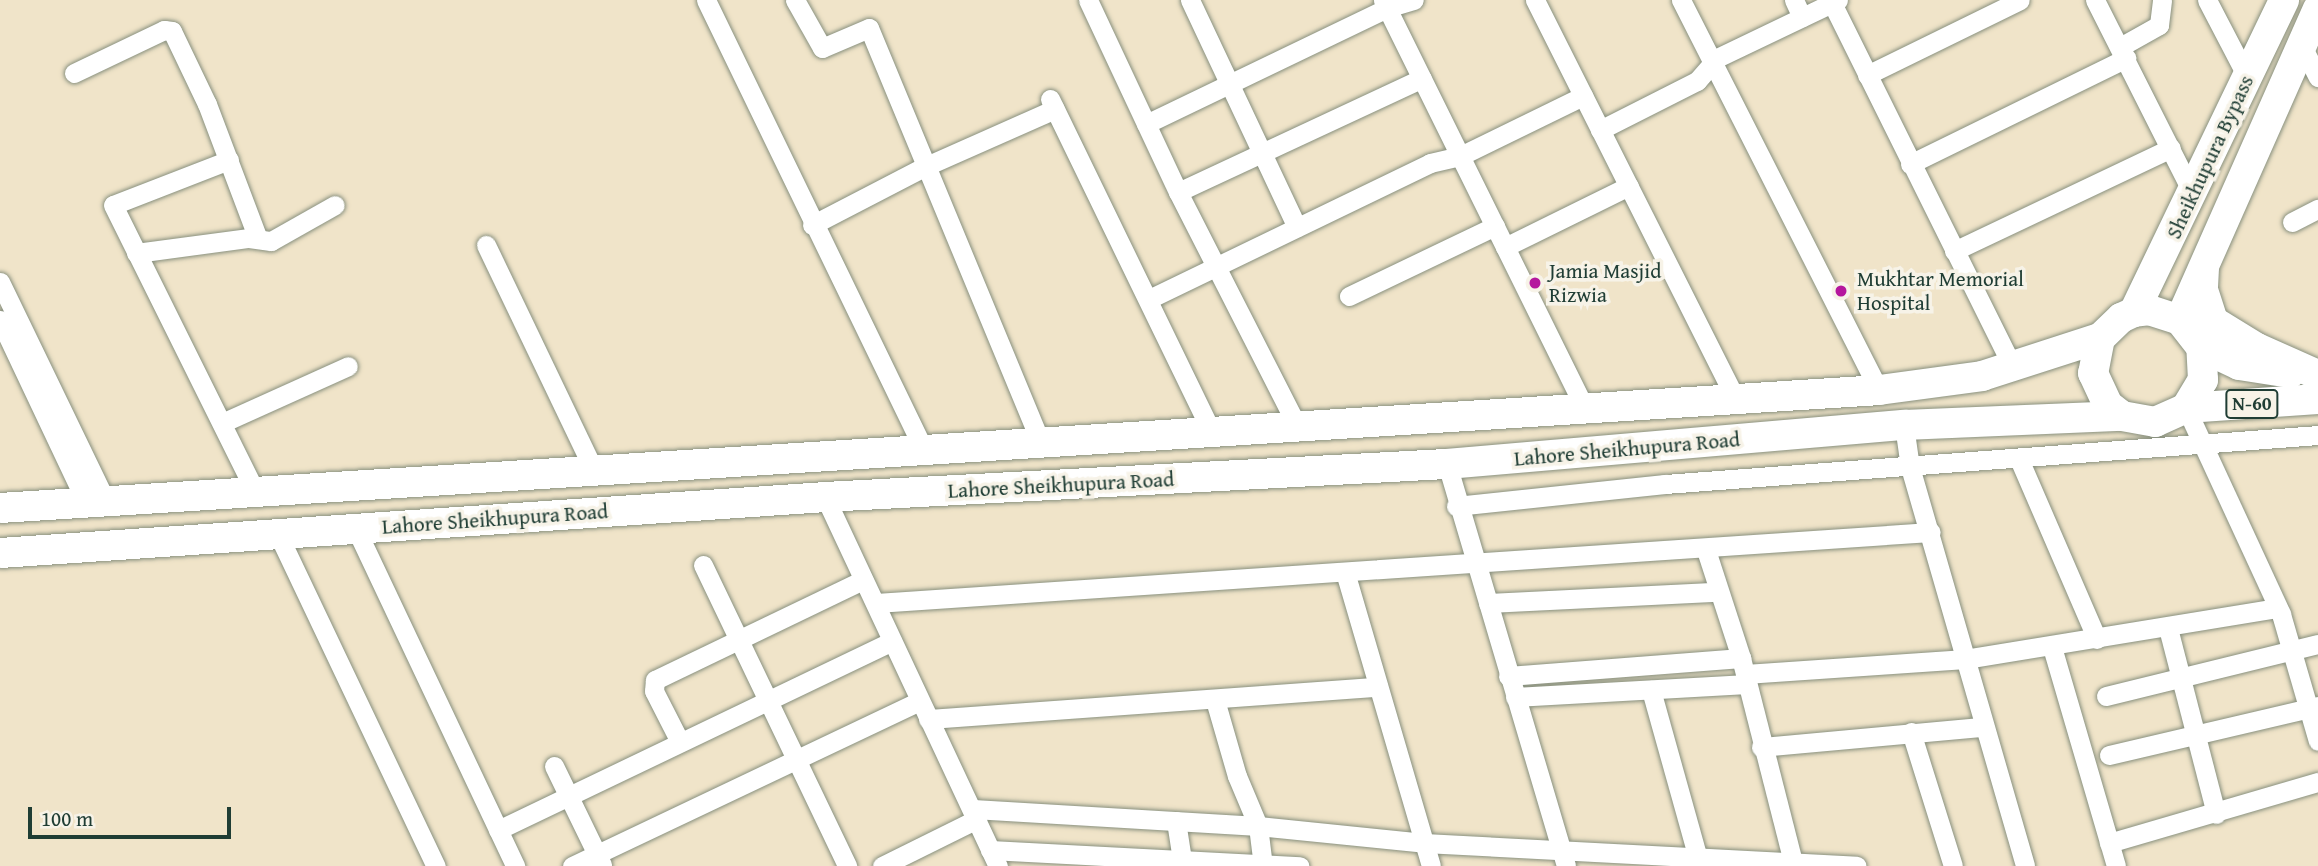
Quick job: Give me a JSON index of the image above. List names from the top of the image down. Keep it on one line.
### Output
{"streets":{"highway":["Sheikhupura Bypass","N-60","Lahore Sheikhupura Road"]},"crossings":[["Sheikhupura Bypass","N-60"],["Sheikhupura Bypass","Lahore Sheikhupura Road"],["N-60","Lahore Sheikhupura Road"]],"places":["Jamia Masjid Rizwia","Mukhtar Memorial Hospital"],"scale_bar":"100 m"}
